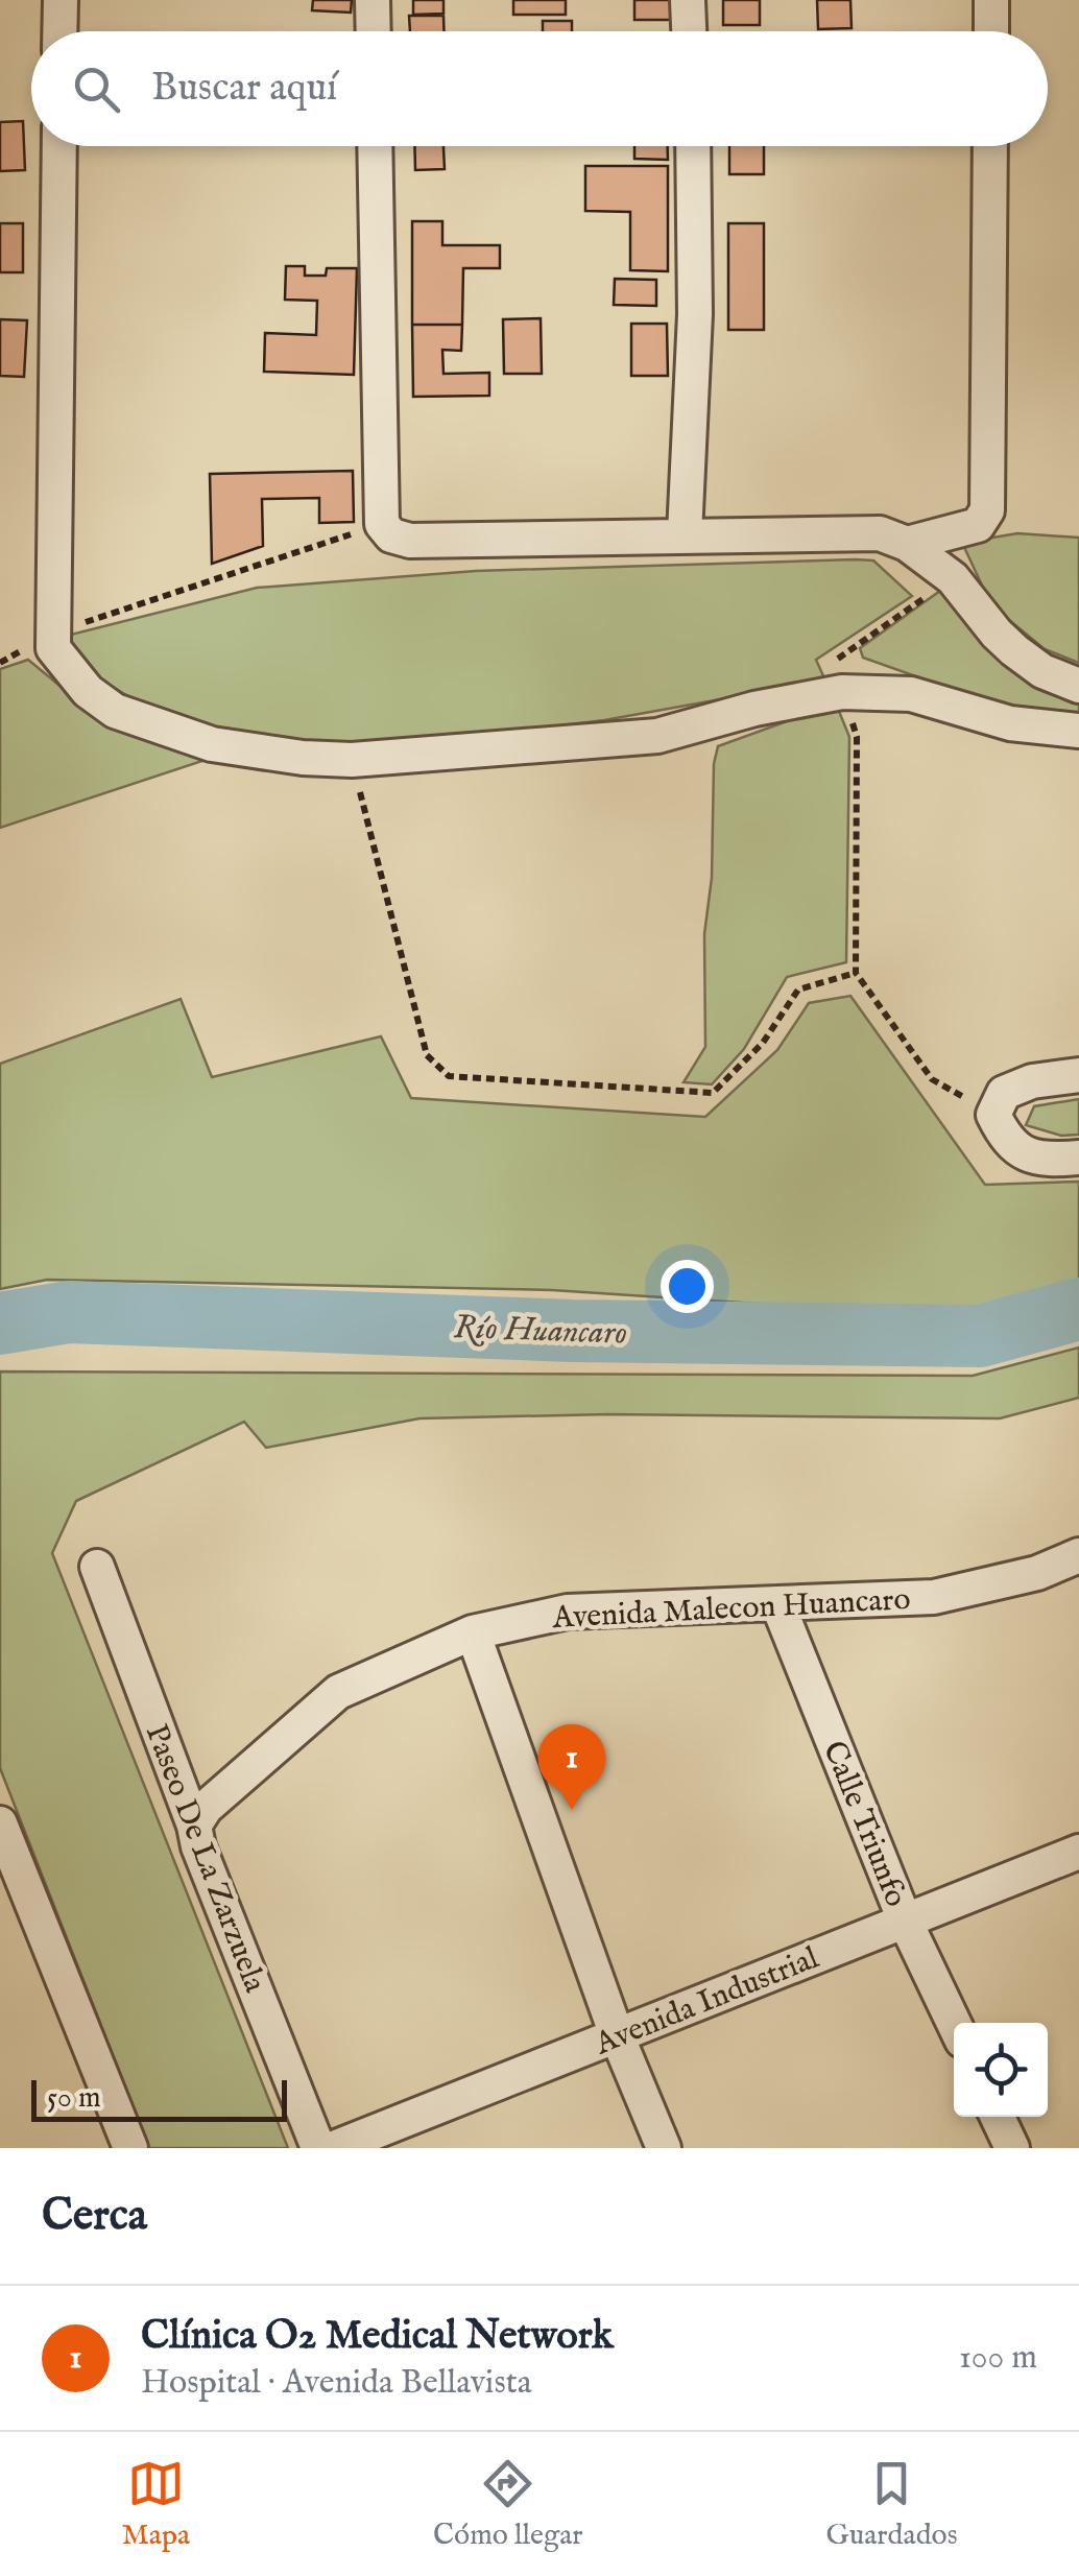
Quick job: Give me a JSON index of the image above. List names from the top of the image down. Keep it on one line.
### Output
{"streets":{"street":["Avenida Malecon Huancaro","Calle Triunfo","Paseo De La Zarzuela","Avenida Industrial"]},"crossings":[["Avenida Malecon Huancaro","Calle Triunfo"],["Avenida Malecon Huancaro","Paseo De La Zarzuela"],["Calle Triunfo","Avenida Industrial"]],"water":["Río Huancaro"],"scale_bar":"50 m","page":{"search":"Buscar aquí","pins":"1","scale":"50 m","heading":"Cerca","list":[{"mark":"1","name":"Clínica O2 Medical Network","note":"Hospital · Avenida Bellavista","value":"100 m"}],"nav":["Mapa","Cómo llegar","Guardados"]}}
